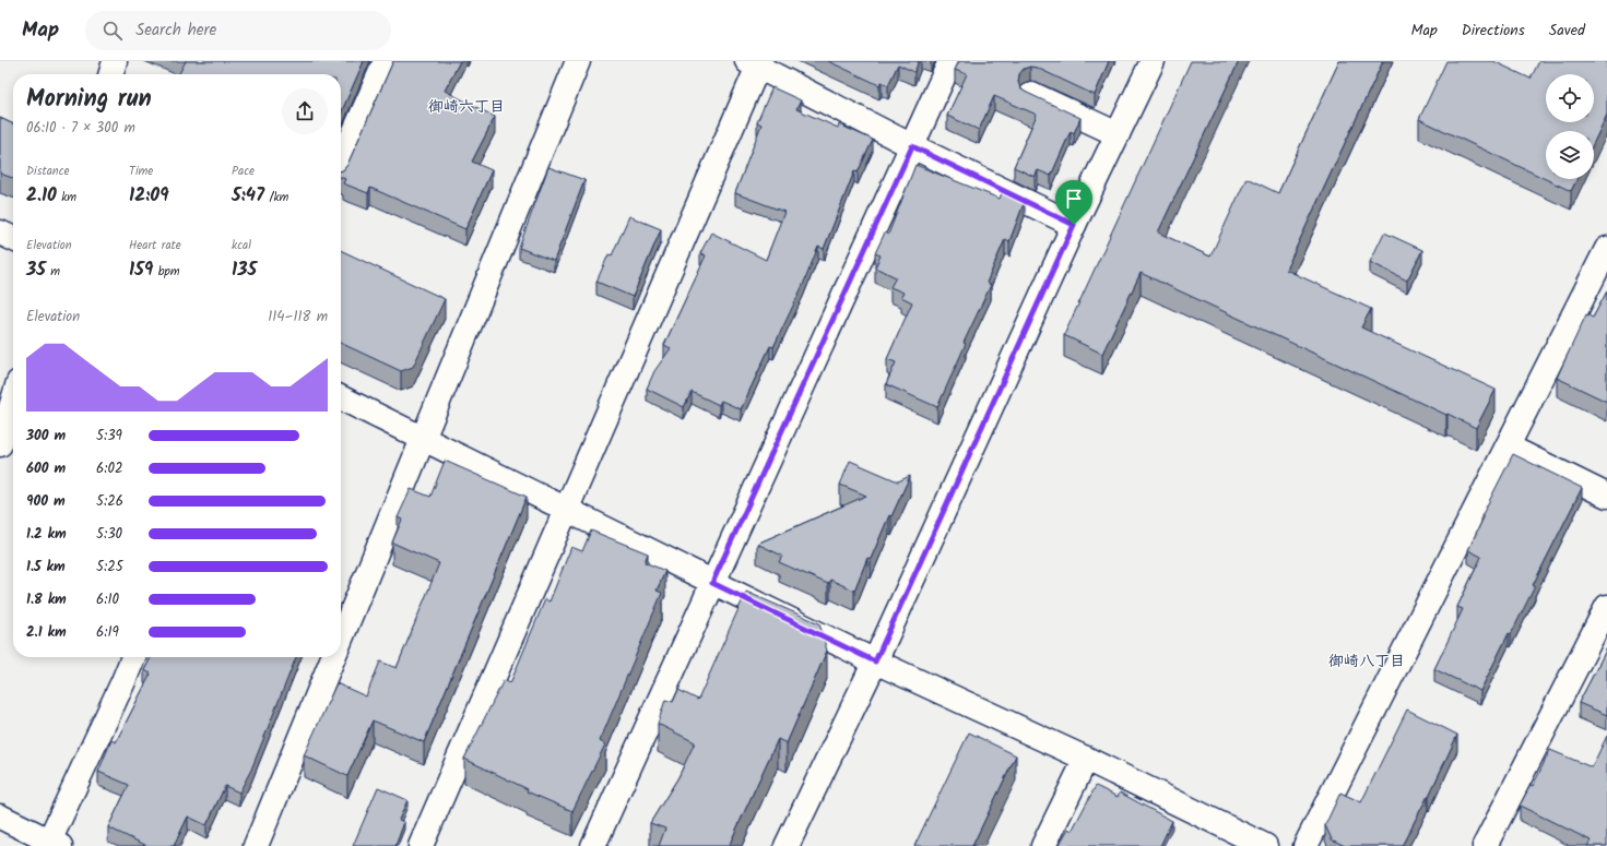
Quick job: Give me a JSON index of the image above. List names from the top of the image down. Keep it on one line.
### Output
{"districts":["御崎六丁目","御崎八丁目"],"page":{"header":"Map","search":"Search here","nav":["Map","Directions","Saved"],"heading":["Morning run","06:10 · 7 × 300 m"],"stats":[["Distance","2.10 km"],["Time","12:09"],["Pace","5:47 /km"],["Elevation","35 m"],["Heart rate","159 bpm"],["kcal","135"]],"chart":["Elevation","114–118 m"],"list":[{"name":"300 m","note":"5:39"},{"name":"600 m","note":"6:02"},{"name":"900 m","note":"5:26"},{"name":"1.2 km","note":"5:30"},{"name":"1.5 km","note":"5:25"},{"name":"1.8 km","note":"6:10"},{"name":"2.1 km","note":"6:19"}]}}
